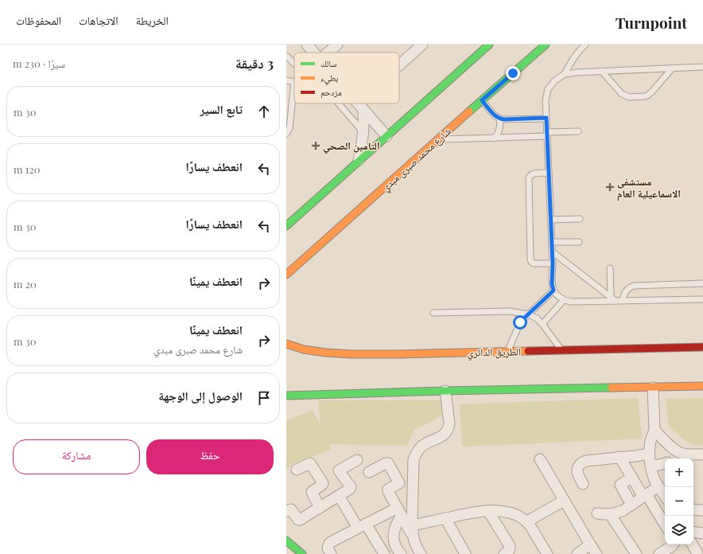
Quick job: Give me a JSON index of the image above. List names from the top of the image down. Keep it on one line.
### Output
{"streets":{"main road":["شارع محمد صبرى مبدي","الطريق الدائري"]},"places":{"health":["التامين الصحي","مستشفى الاسماعيلية العام"]},"legend":["سالك","بطيء","مزدحم"],"page":{"header":"Turnpoint","nav":["الخريطة","الاتجاهات","المحفوظات"],"heading":["3 دقيقة","سيرًا · 230 m"],"list":[["تابع السير","30 m"],["انعطف يسارًا","120 m"],["انعطف يسارًا","30 m"],["انعطف يمينًا","20 m"],["انعطف يمينًا","شارع محمد صبرى مبدي","30 m"],"الوصول إلى الوجهة"],"buttons":["حفظ","مشاركة"],"map_buttons":["+","−"]}}
